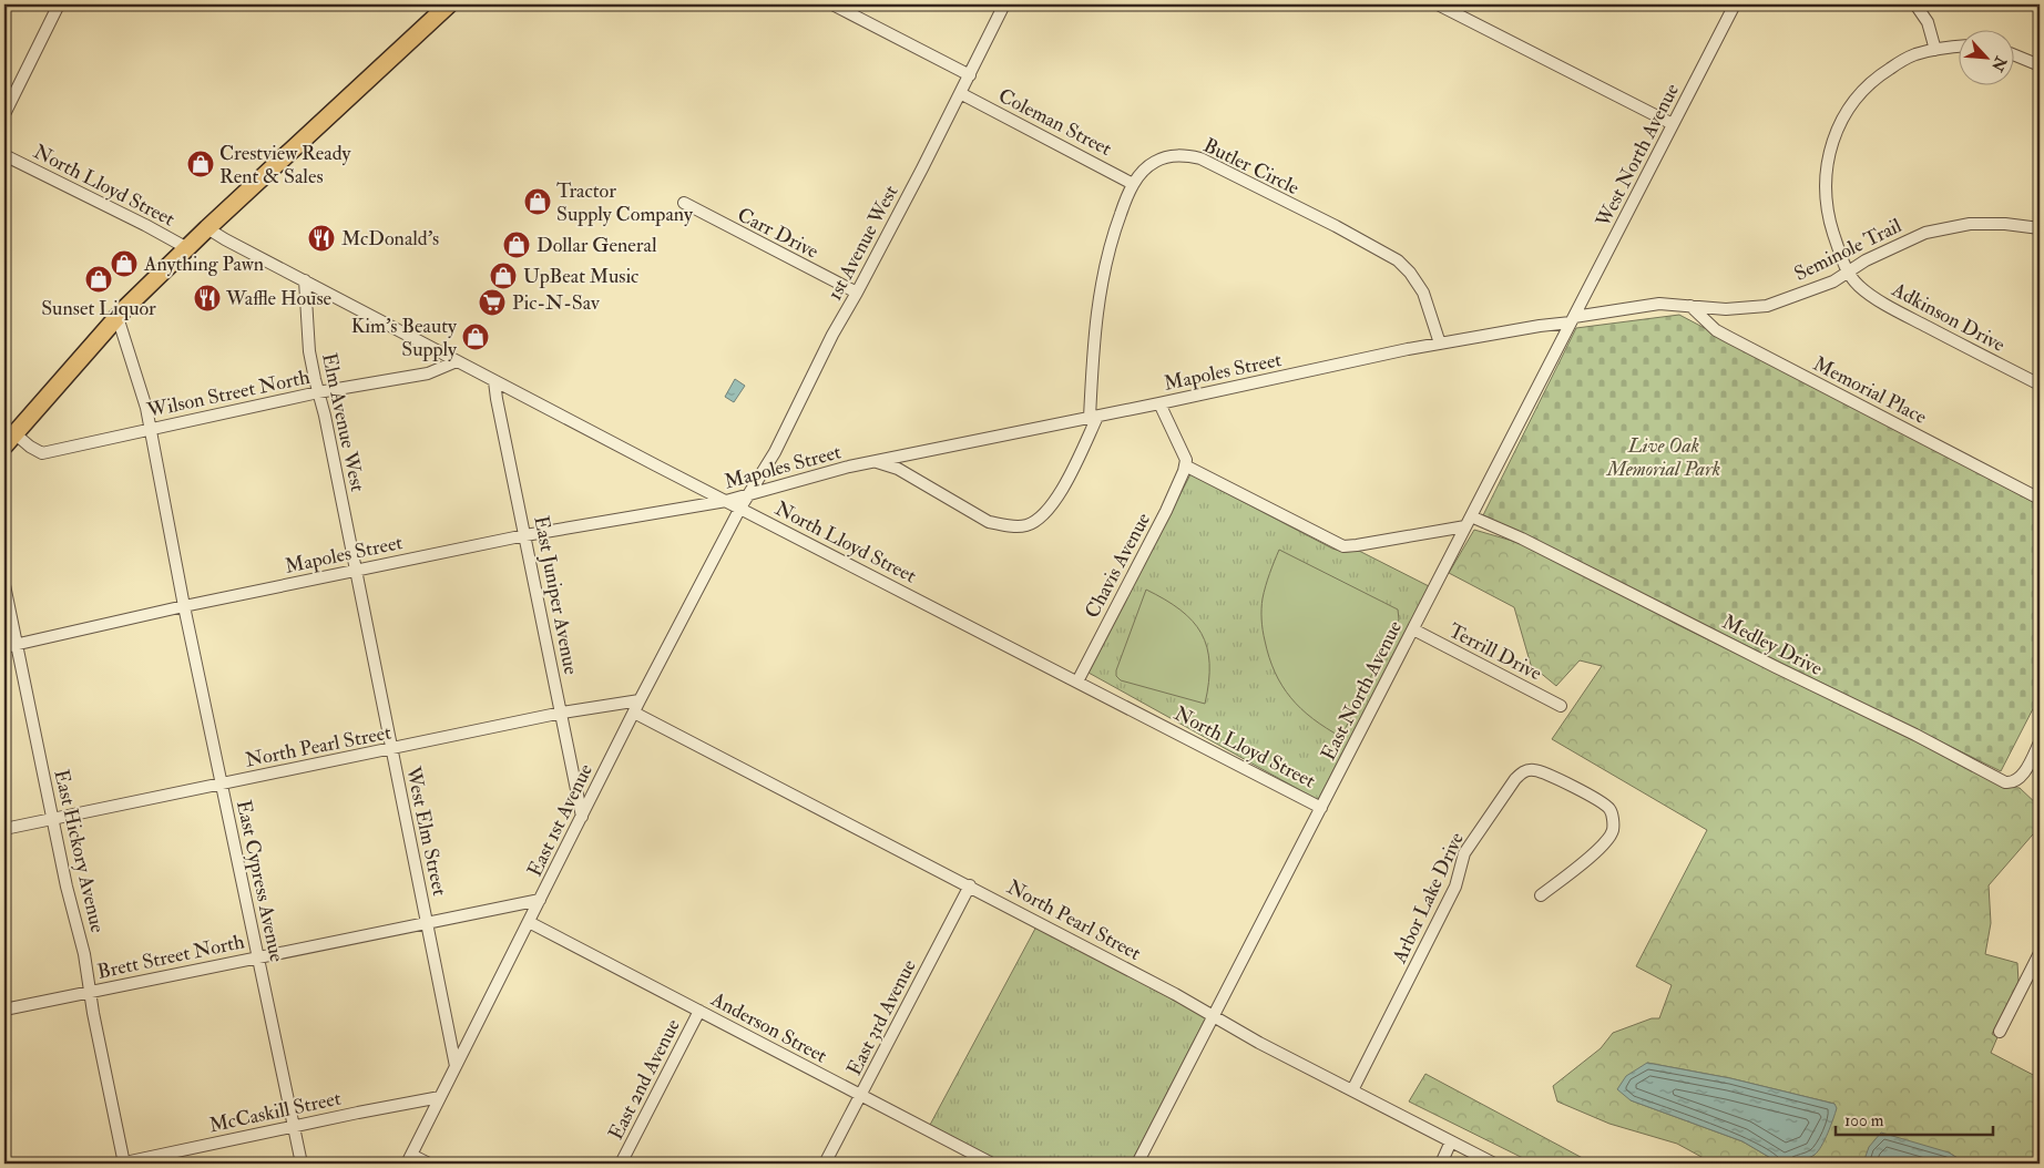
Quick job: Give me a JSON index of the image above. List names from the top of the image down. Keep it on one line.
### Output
{"streets":{"street":["Coleman Street","West North Avenue","Butler Circle","North Lloyd Street","Carr Drive","1st Avenue West","Seminole Trail","Adkinson Drive","Mapoles Street","Memorial Place","Wilson Street North","Elm Avenue West","Chavis Avenue","East Juniper Avenue","Medley Drive","Terrill Drive","East North Avenue","North Pearl Street","East 1st Avenue","West Elm Street","East Hickory Avenue","East Cypress Avenue","Arbor Lake Drive","Brett Street North","East 3rd Avenue","Anderson Street","East 2nd Avenue","McCaskill Street"]},"crossings":[["Coleman Street","Butler Circle"],["Coleman Street","1st Avenue West"],["West North Avenue","Seminole Trail"],["West North Avenue","Mapoles Street"],["West North Avenue","East North Avenue"],["Butler Circle","Mapoles Street"],["North Lloyd Street","Mapoles Street"],["North Lloyd Street","Wilson Street North"],["North Lloyd Street","Elm Avenue West"],["North Lloyd Street","Chavis Avenue"],["North Lloyd Street","East Juniper Avenue"],["North Lloyd Street","East North Avenue"],["North Lloyd Street","East 1st Avenue"],["Carr Drive","1st Avenue West"],["1st Avenue West","Mapoles Street"],["1st Avenue West","East 1st Avenue"],["Seminole Trail","Adkinson Drive"],["Seminole Trail","Mapoles Street"],["Seminole Trail","Memorial Place"],["Seminole Trail","East North Avenue"],["Mapoles Street","Elm Avenue West"],["Mapoles Street","East Juniper Avenue"],["Mapoles Street","East North Avenue"],["Mapoles Street","East 1st Avenue"],["Mapoles Street","West Elm Street"],["Mapoles Street","East Hickory Avenue"],["Mapoles Street","East Cypress Avenue"],["Wilson Street North","Elm Avenue West"],["Wilson Street North","East Cypress Avenue"],["Elm Avenue West","West Elm Street"],["East Juniper Avenue","North Pearl Street"],["East Juniper Avenue","East 1st Avenue"],["Medley Drive","East North Avenue"],["Terrill Drive","East North Avenue"],["East North Avenue","North Pearl Street"],["North Pearl Street","East 1st Avenue"],["North Pearl Street","West Elm Street"],["North Pearl Street","East Hickory Avenue"],["North Pearl Street","East Cypress Avenue"],["North Pearl Street","Arbor Lake Drive"],["North Pearl Street","East 3rd Avenue"],["East 1st Avenue","West Elm Street"],["East 1st Avenue","Brett Street North"],["East 1st Avenue","Anderson Street"],["East 1st Avenue","McCaskill Street"],["West Elm Street","Brett Street North"],["East Hickory Avenue","Brett Street North"],["East Hickory Avenue","McCaskill Street"],["East Cypress Avenue","Brett Street North"],["East Cypress Avenue","McCaskill Street"],["East 3rd Avenue","Anderson Street"],["Anderson Street","East 2nd Avenue"]],"parks":["Live Oak Memorial Park"],"places":{"shop":["Crestview Ready Rent & Sales","Tractor Supply Company","Dollar General","Anything Pawn","UpBeat Music","Sunset Liquor","Kim's Beauty Supply"],"restaurant":["McDonald's","Waffle House"],"supermarket":["Pic-N-Sav"]},"scale_bar":"100 m","north":"bottom right"}
